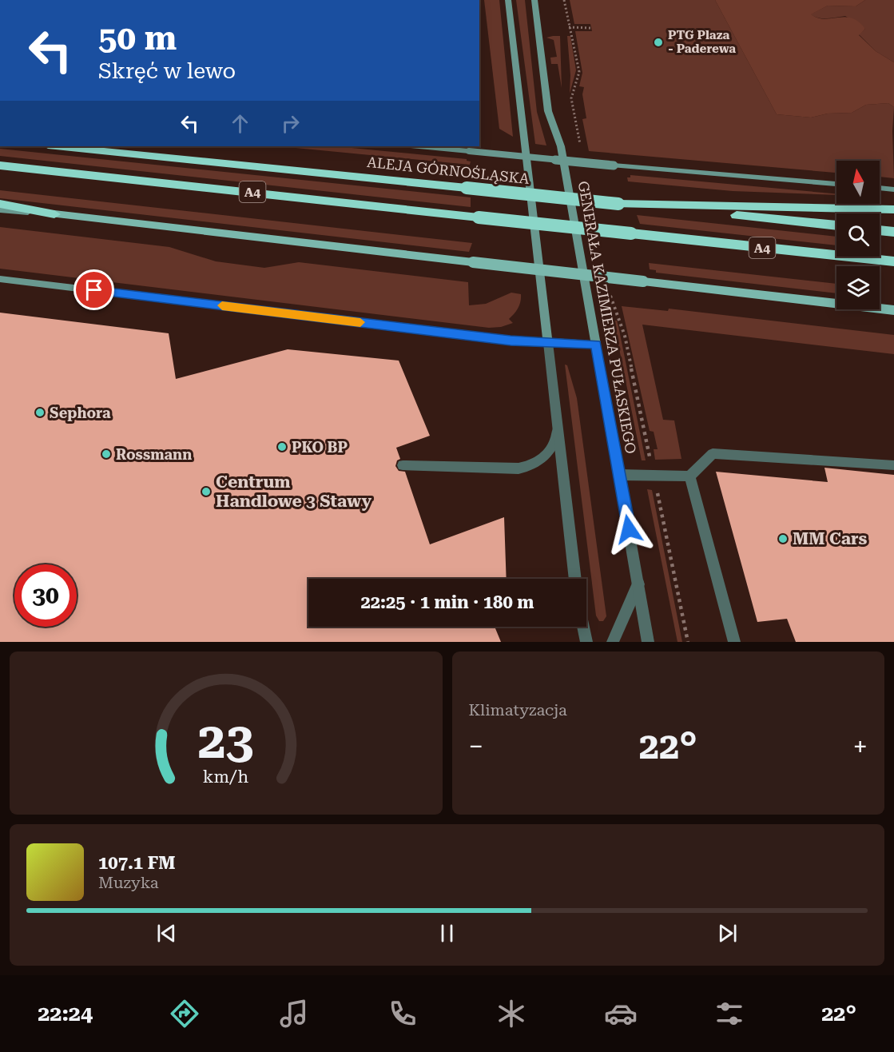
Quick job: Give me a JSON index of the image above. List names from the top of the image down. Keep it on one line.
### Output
{"streets":{"highway":["ALEJA GÓRNOŚLĄSKA","A4"],"street":["GENERAŁA KAZIMIERZA PUŁASKIEGO"]},"places":["PTG Plaza - Paderewa","Sephora","PKO BP","Rossmann","Centrum Handlowe 3 Stawy","MM Cars"],"north":"top","page":{"turn":["50 m","Skręć w lewo"],"limit":"30","trip":"22:25 · 1 min · 180 m","tile":"Klimatyzacja","heat":["−","22°","+"],"song":["107.1 FM","Muzyka"],"tabs":["22:24","22°"],"gauge":["23","km/h"]}}
